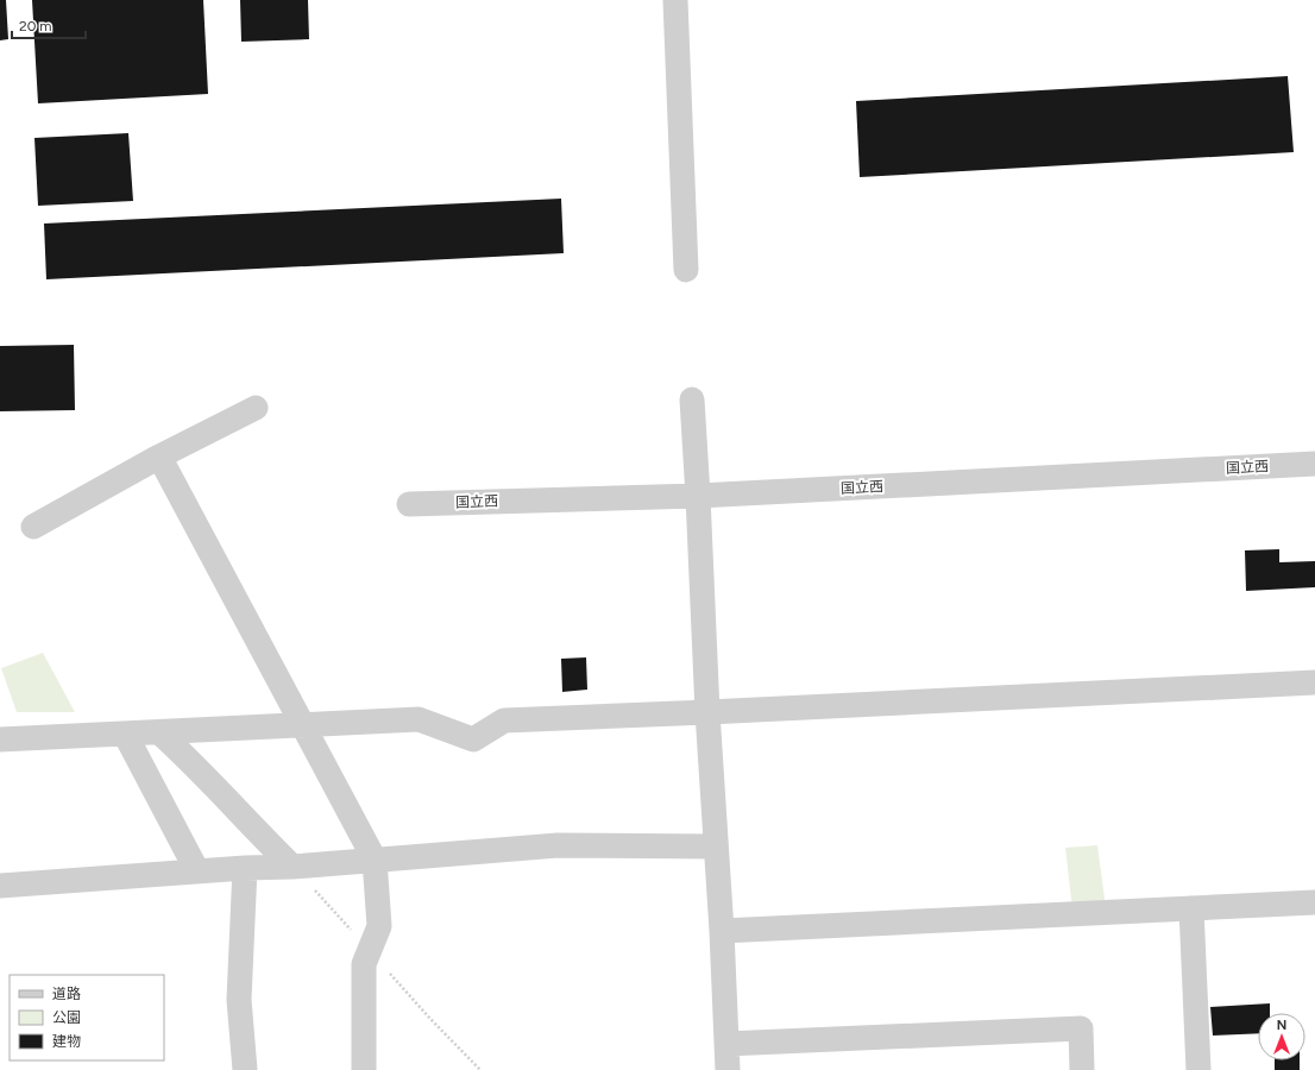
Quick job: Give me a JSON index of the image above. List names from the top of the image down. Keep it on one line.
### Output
{"streets":{"street":["国立西"]},"legend":["道路","公園","建物"],"scale_bar":"20 m","north":"top"}
